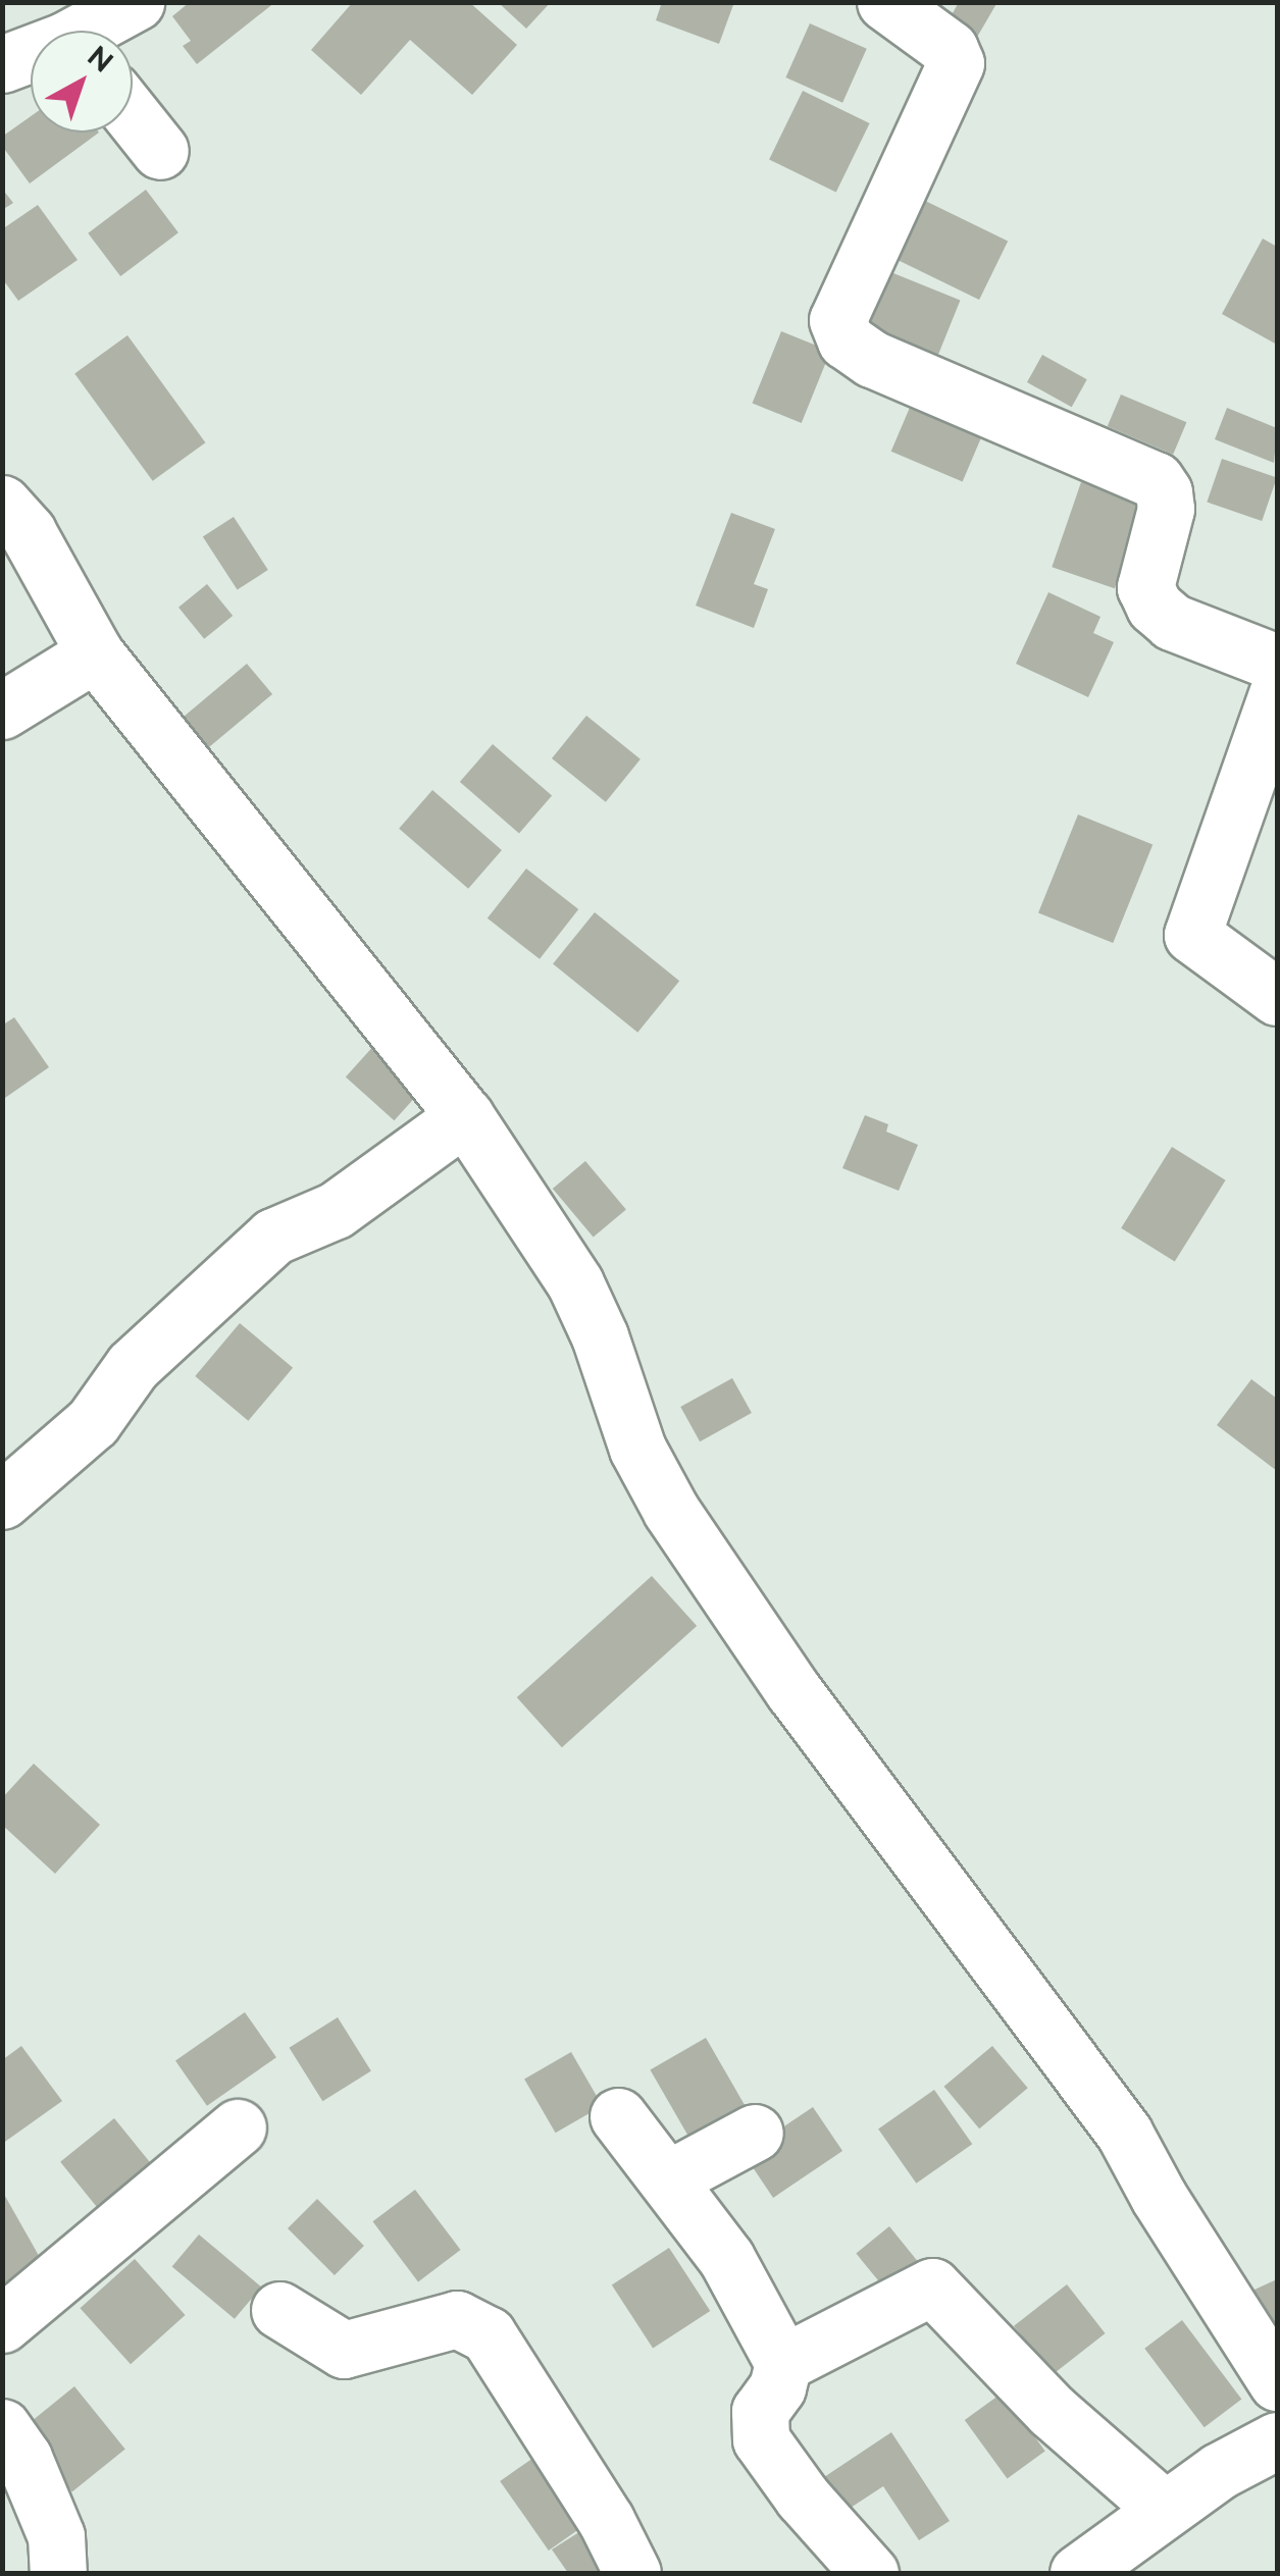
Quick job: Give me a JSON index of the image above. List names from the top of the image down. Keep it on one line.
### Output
{"north":"top right"}
